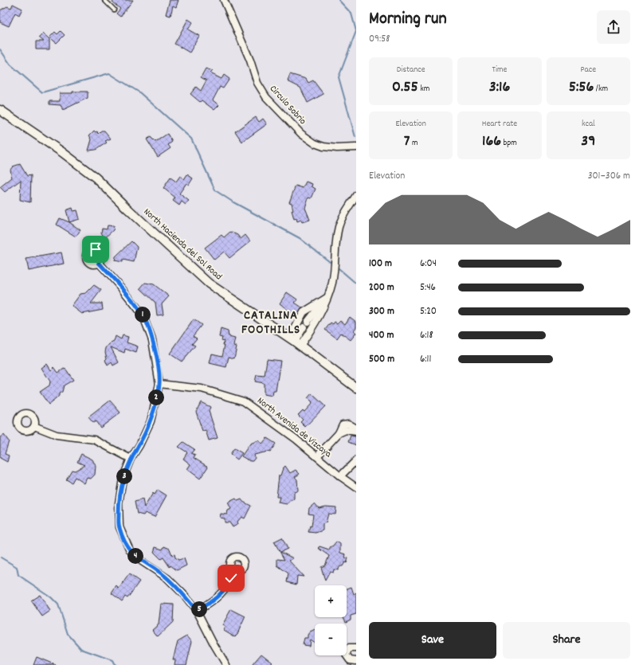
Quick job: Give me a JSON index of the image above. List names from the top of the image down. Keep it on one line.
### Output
{"streets":{"street":["Circulo Sobrio","North Hacienda del Sol Road","North Avenida de Vizcaya"]},"districts":["CATALINA FOOTHILLS"],"page":{"heading":["Morning run","09:58"],"stats":[["Distance","0.55 km"],["Time","3:16"],["Pace","5:56 /km"],["Elevation","7 m"],["Heart rate","166 bpm"],["kcal","39"]],"chart":["Elevation","301–306 m"],"list":[{"name":"100 m","note":"6:04"},{"name":"200 m","note":"5:46"},{"name":"300 m","note":"5:20"},{"name":"400 m","note":"6:18"},{"name":"500 m","note":"6:11"}],"pins":["1","2","3","4","5"],"map_buttons":["+","−"],"buttons":["Save","Share"]}}
